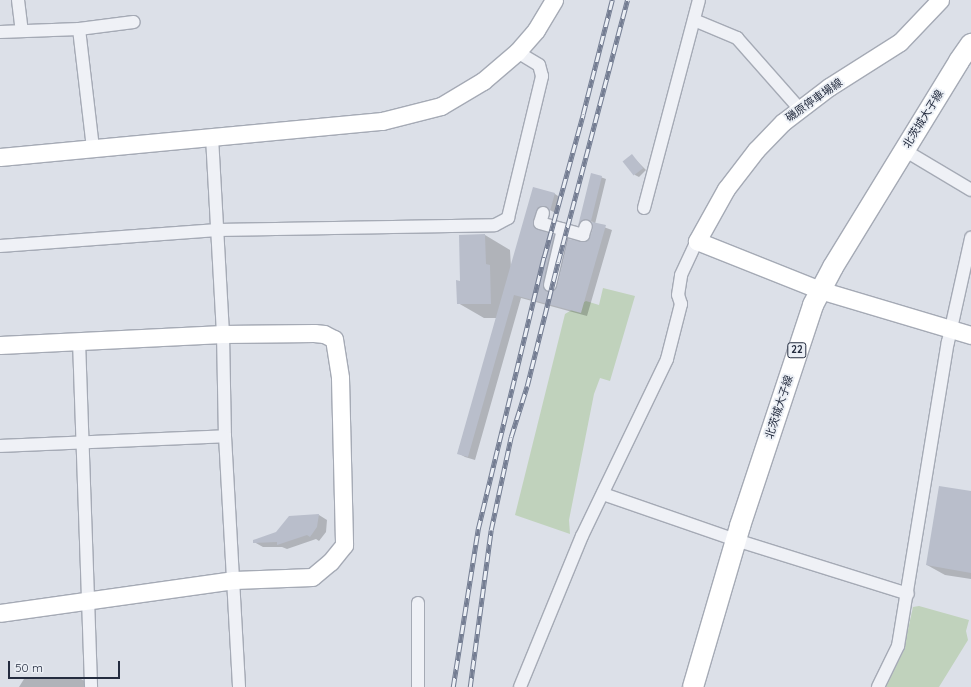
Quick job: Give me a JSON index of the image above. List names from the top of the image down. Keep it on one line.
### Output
{"streets":{"main road":["北茨城大子線","22"],"street":["磯原停車場線"]},"scale_bar":"50 m"}
